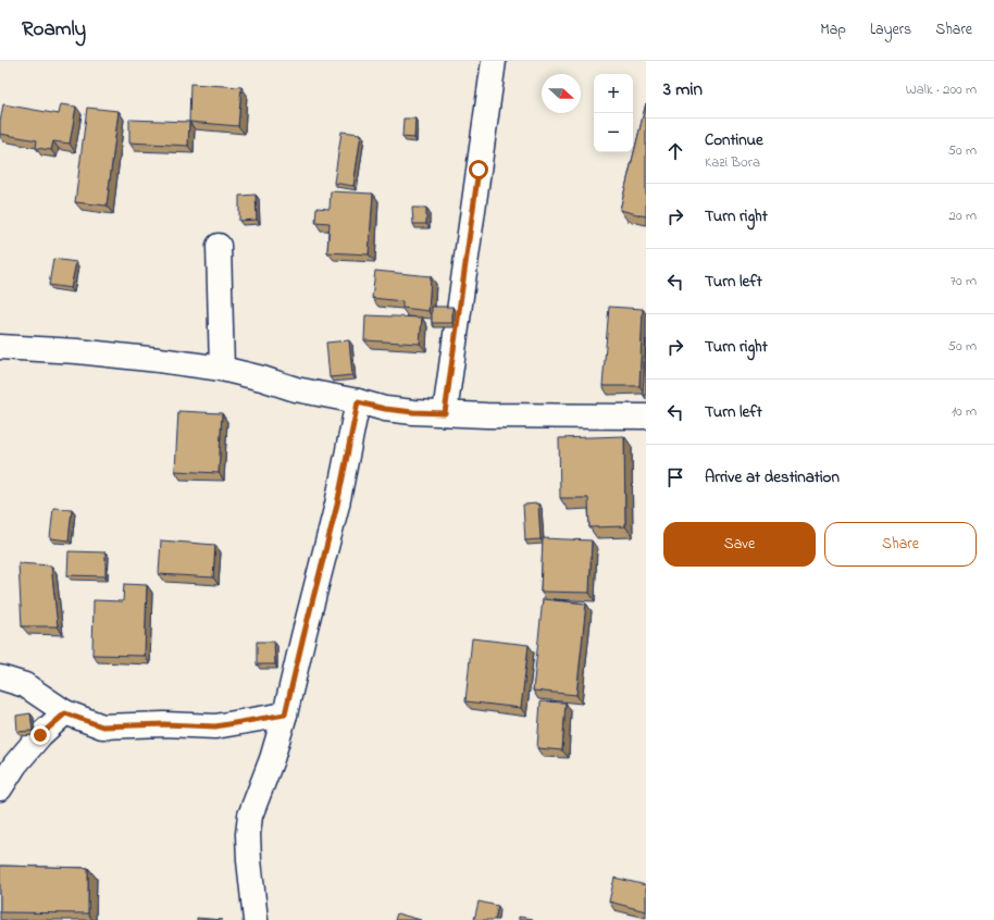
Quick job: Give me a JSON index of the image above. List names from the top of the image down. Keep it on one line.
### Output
{"north":"right","page":{"header":"Roamly","nav":["Map","Layers","Share"],"heading":["3 min","Walk · 200 m"],"map_buttons":["+","−"],"list":[["Continue","Kazi Bora","50 m"],["Turn right","20 m"],["Turn left","70 m"],["Turn right","50 m"],["Turn left","10 m"],"Arrive at destination"],"buttons":["Save","Share"]}}
